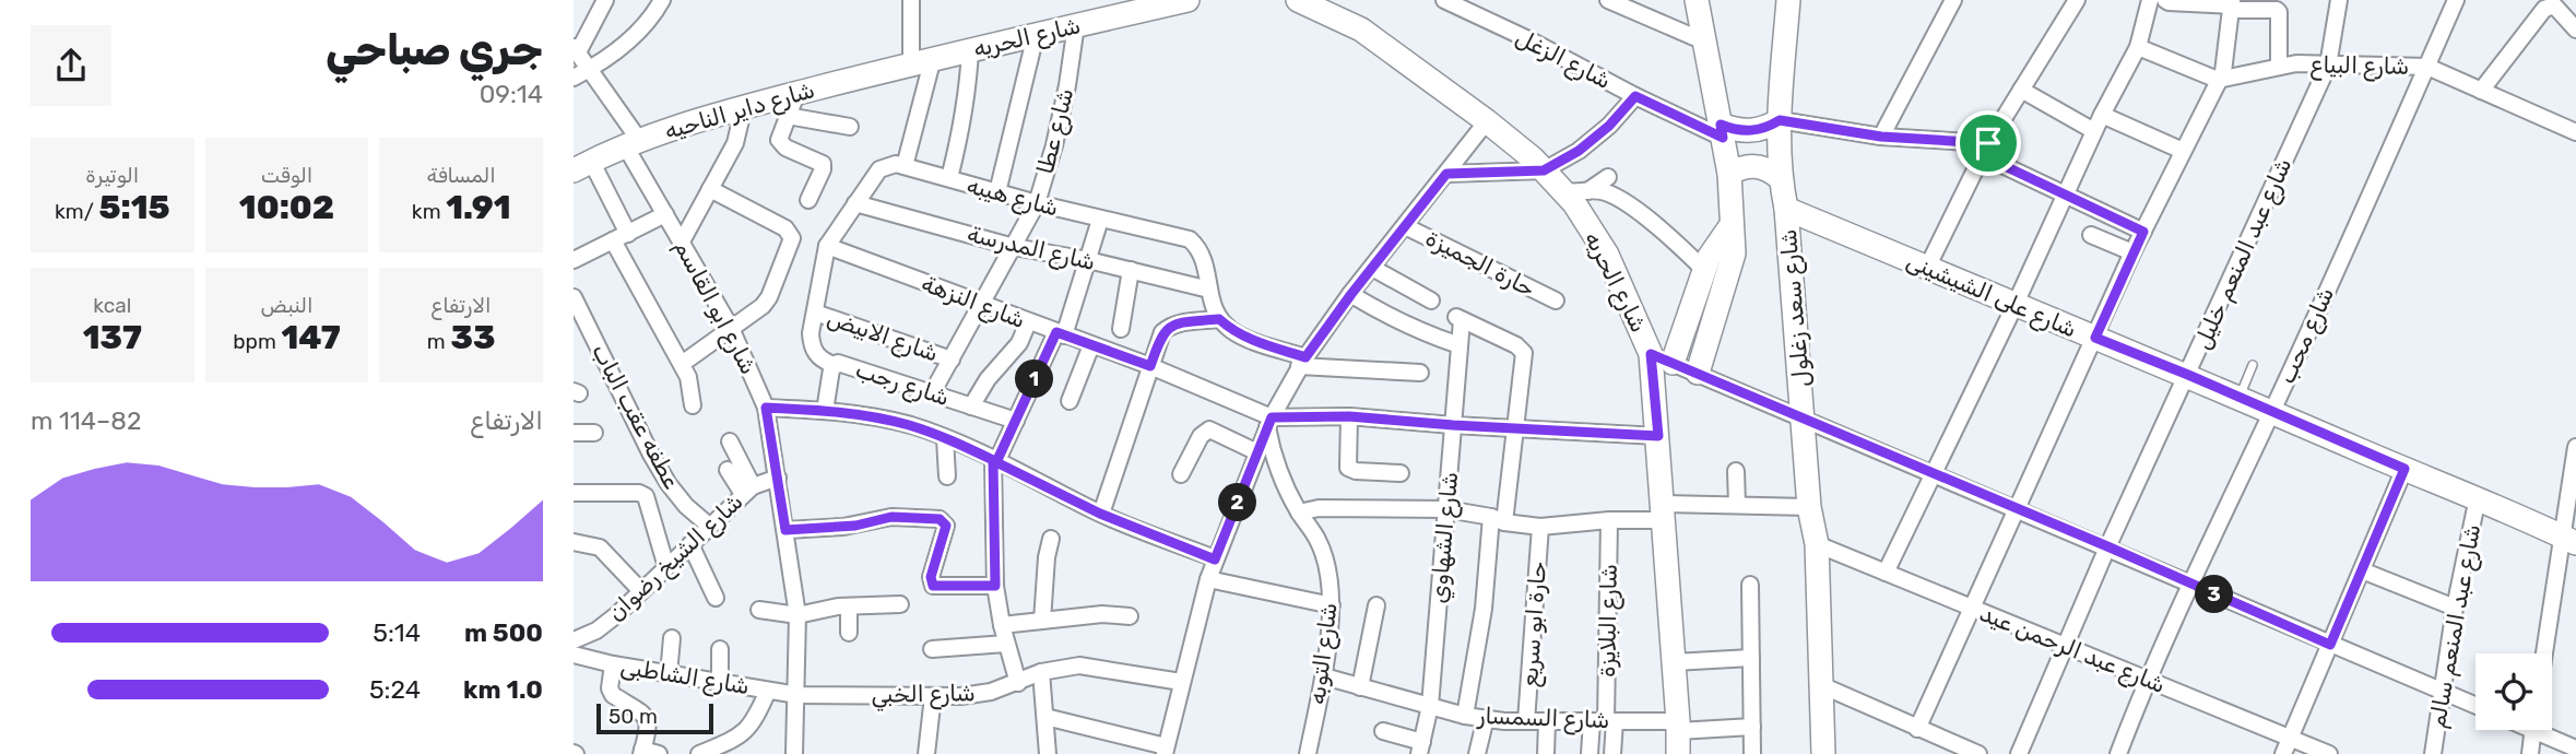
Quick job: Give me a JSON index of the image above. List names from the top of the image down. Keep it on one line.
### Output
{"streets":{"street":["شارع الحريه","شارع الزغل","شارع البياع","شارع داير الناحيه","شارع عطا","شارع هيبه","شارع المدرسة","شارع عبد المنعم خليل","حارة الجميزة","شارع على الشيشينى","شارع النزهة","شارع ابو القاسم","شارع سعد زغلول","شارع الابيض","شارع محب","شارع رجب","عطفه عقب الباب","شارع الشهاوي","شارع الشيخ رضوان","شارع البلايزة","حارة ابو سريع","شارع عبد المنعم سالم","شارع عبد الرحمن عيد","شارع التوبه","شارع الشاطبى","شارع الخبي","شارع السمسار"]},"crossings":[["شارع الحريه","شارع داير الناحيه"],["شارع الحريه","شارع عطا"],["شارع الحريه","شارع النزهة"],["شارع الحريه","شارع السمسار"],["شارع البياع","شارع عبد المنعم خليل"],["شارع البياع","شارع محب"],["شارع داير الناحيه","شارع ابو القاسم"],["شارع عطا","شارع هيبه"],["شارع عطا","شارع المدرسة"],["شارع عطا","شارع النزهة"],["شارع عطا","شارع الابيض"],["شارع عطا","شارع رجب"],["شارع هيبه","شارع المدرسة"],["شارع عبد المنعم خليل","شارع على الشيشينى"],["شارع عبد المنعم خليل","شارع عبد الرحمن عيد"],["شارع على الشيشينى","شارع سعد زغلول"],["شارع على الشيشينى","شارع محب"],["شارع على الشيشينى","شارع عبد المنعم سالم"],["شارع النزهة","شارع الشهاوي"],["شارع النزهة","شارع التوبه"],["شارع ابو القاسم","شارع الشيخ رضوان"],["شارع ابو القاسم","شارع الشاطبى"],["شارع ابو القاسم","شارع الخبي"],["شارع سعد زغلول","شارع عبد الرحمن عيد"],["شارع محب","شارع عبد الرحمن عيد"],["عطفه عقب الباب","شارع الشيخ رضوان"],["شارع الشهاوي","شارع السمسار"],["شارع البلايزة","شارع السمسار"],["حارة ابو سريع","شارع السمسار"],["شارع التوبه","شارع السمسار"],["شارع الشاطبى","شارع الخبي"]],"scale_bar":"50 m","page":{"heading":["جري صباحي","09:14"],"stats":[["المسافة","1.91 km"],["الوقت","10:02"],["الوتيرة","5:15 /km"],["الارتفاع","33 m"],["النبض","147 bpm"],["kcal","137"]],"pins":["1","2","3"],"chart":["الارتفاع","82–114 m"],"list":[{"name":"500 m","note":"5:14"},{"name":"1.0 km","note":"5:24"}],"scale":"50 m"}}
